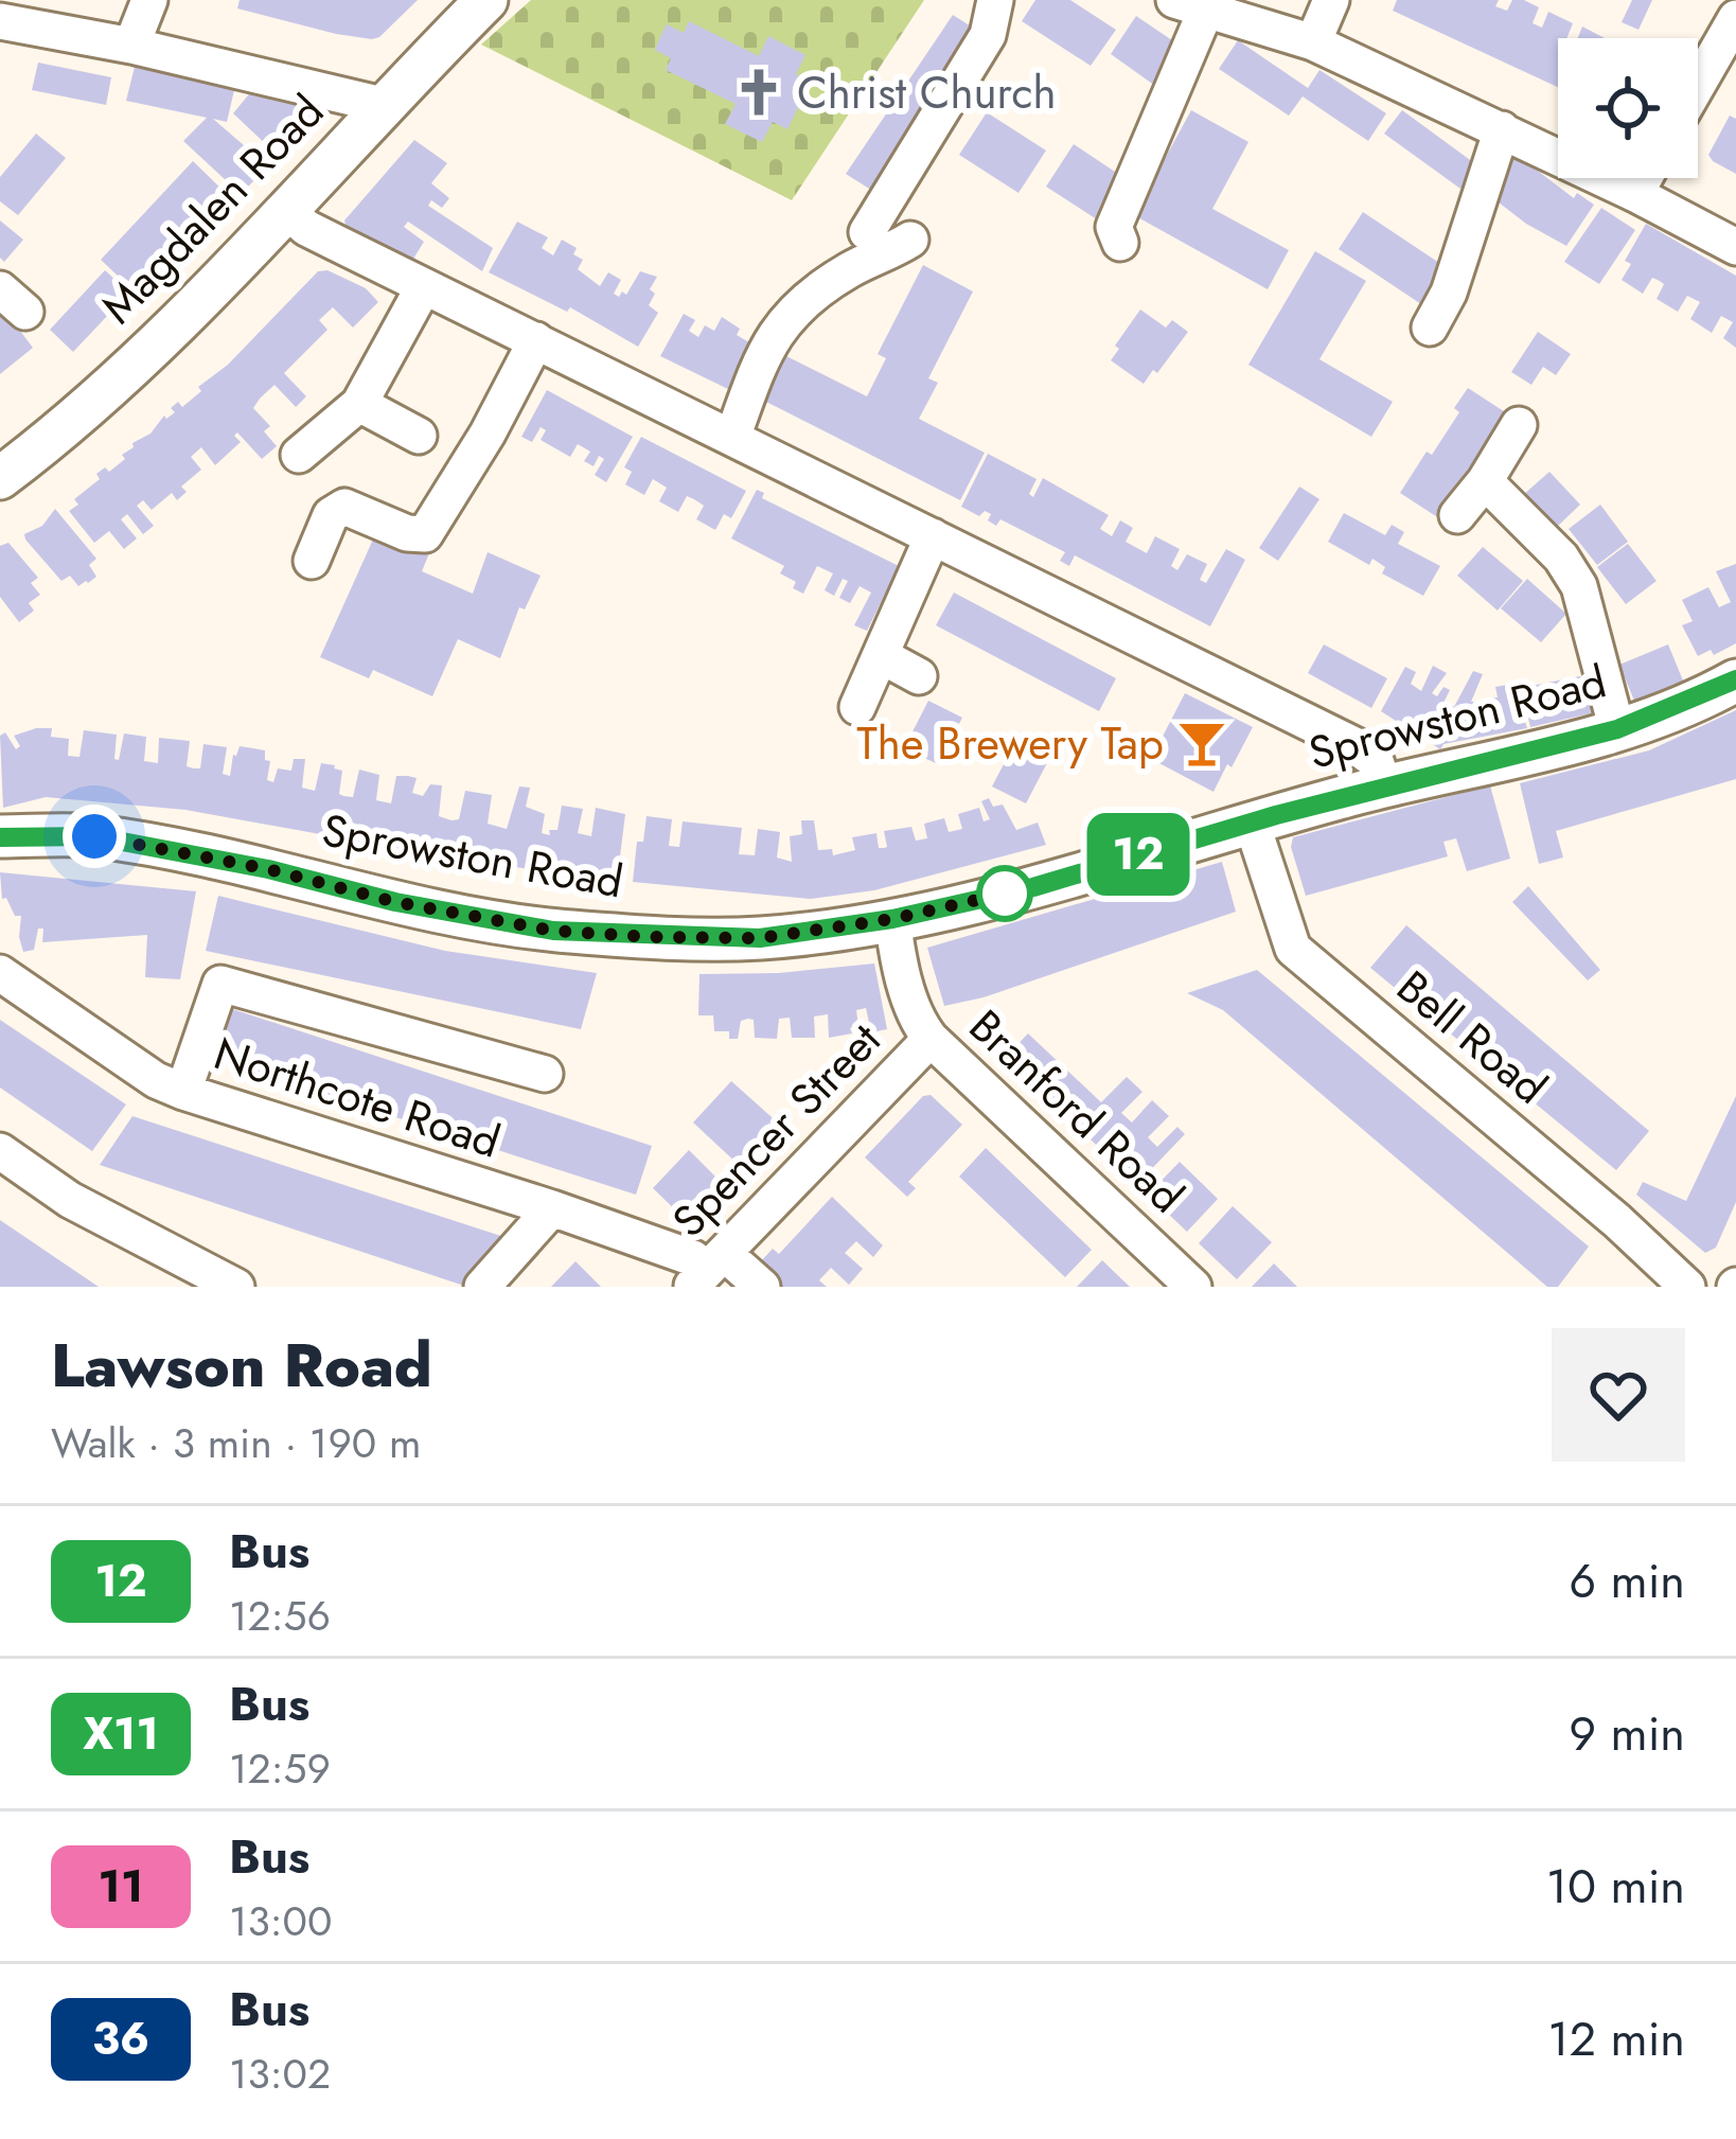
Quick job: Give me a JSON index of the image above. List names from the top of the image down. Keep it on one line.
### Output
{"streets":{"main road":["Magdalen Road","Sprowston Road"],"street":["Bell Road","Northcote Road","Branford Road","Spencer Street"]},"crossings":[["Sprowston Road","Bell Road"],["Sprowston Road","Branford Road"],["Northcote Road","Spencer Street"],["Branford Road","Spencer Street"]],"places":{"church":["Christ Church"],"bar":["The Brewery Tap"]},"lines":["bus line 12"],"page":{"on_map":"12","heading":["Lawson Road","Walk · 3 min · 190 m"],"list":[{"mark":"12","name":"Bus","note":"12:56","value":"6 min"},{"mark":"X11","name":"Bus","note":"12:59","value":"9 min"},{"mark":"11","name":"Bus","note":"13:00","value":"10 min"},{"mark":"36","name":"Bus","note":"13:02","value":"12 min"}]}}
